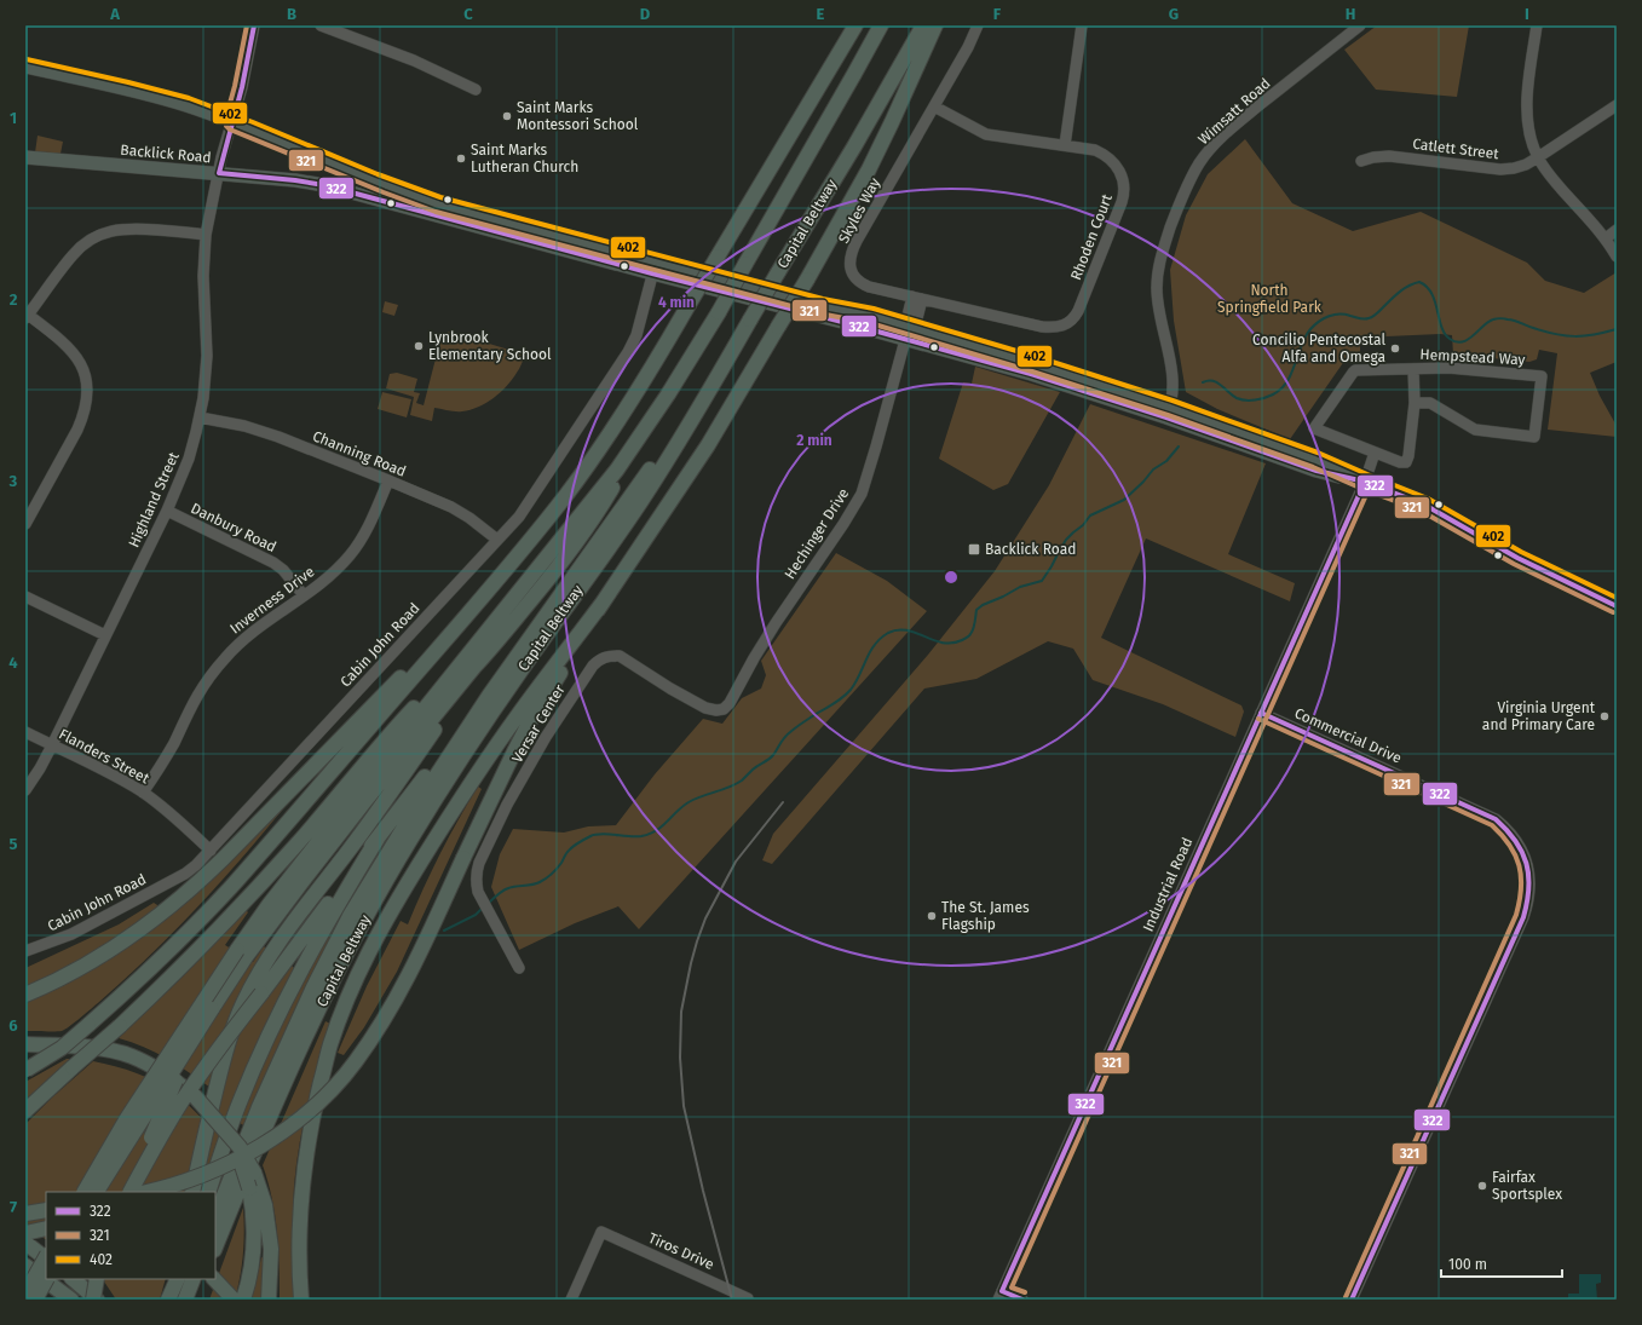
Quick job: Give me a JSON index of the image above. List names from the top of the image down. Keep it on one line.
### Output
{"streets":{"highway":["Capital Beltway"],"main road":["Backlick Road"],"street":["Wimsatt Road","Catlett Street","Skyles Way","Rhoden Court","Hempstead Way","Channing Road","Highland Street","Danbury Road","Hechinger Drive","Inverness Drive","Cabin John Road","Versar Center","Commercial Drive","Flanders Street","Industrial Road","Tiros Drive"]},"crossings":[["Wimsatt Road","Backlick Road"],["Backlick Road","Highland Street"],["Backlick Road","Hechinger Drive"],["Backlick Road","Cabin John Road"],["Backlick Road","Industrial Road"],["Skyles Way","Rhoden Court"],["Hempstead Way","Industrial Road"],["Channing Road","Highland Street"],["Channing Road","Inverness Drive"],["Channing Road","Cabin John Road"],["Highland Street","Danbury Road"],["Highland Street","Flanders Street"],["Danbury Road","Inverness Drive"],["Hechinger Drive","Versar Center"],["Inverness Drive","Flanders Street"],["Cabin John Road","Flanders Street"],["Commercial Drive","Industrial Road"]],"parks":["North Springfield Park"],"places":{"other":["Saint Marks Montessori School","Saint Marks Lutheran Church","Lynbrook Elementary School","Concilio Pentecostal Alfa and Omega","Virginia Urgent and Primary Care","The St. James Flagship","Fairfax Sportsplex"],"transit":["Backlick Road"]},"lines":["transit line 322","transit line 321","transit line 402"],"legend":["322","321","402"],"scale_bar":"100 m","grid":{"columns":["A","B","C","D","E","F","G","H","I"],"rows":["1","2","3","4","5","6","7"]},"rings":["4 min","2 min"]}
